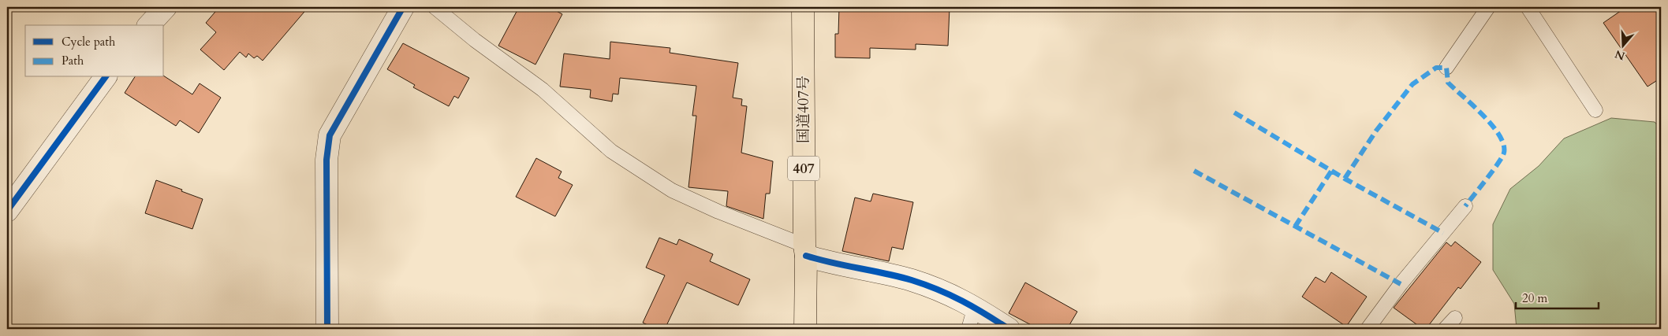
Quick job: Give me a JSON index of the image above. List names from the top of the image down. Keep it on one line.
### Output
{"streets":{"highway":["国道407号","407"]},"legend":["Cycle path","Path"],"scale_bar":"20 m","north":"bottom"}
